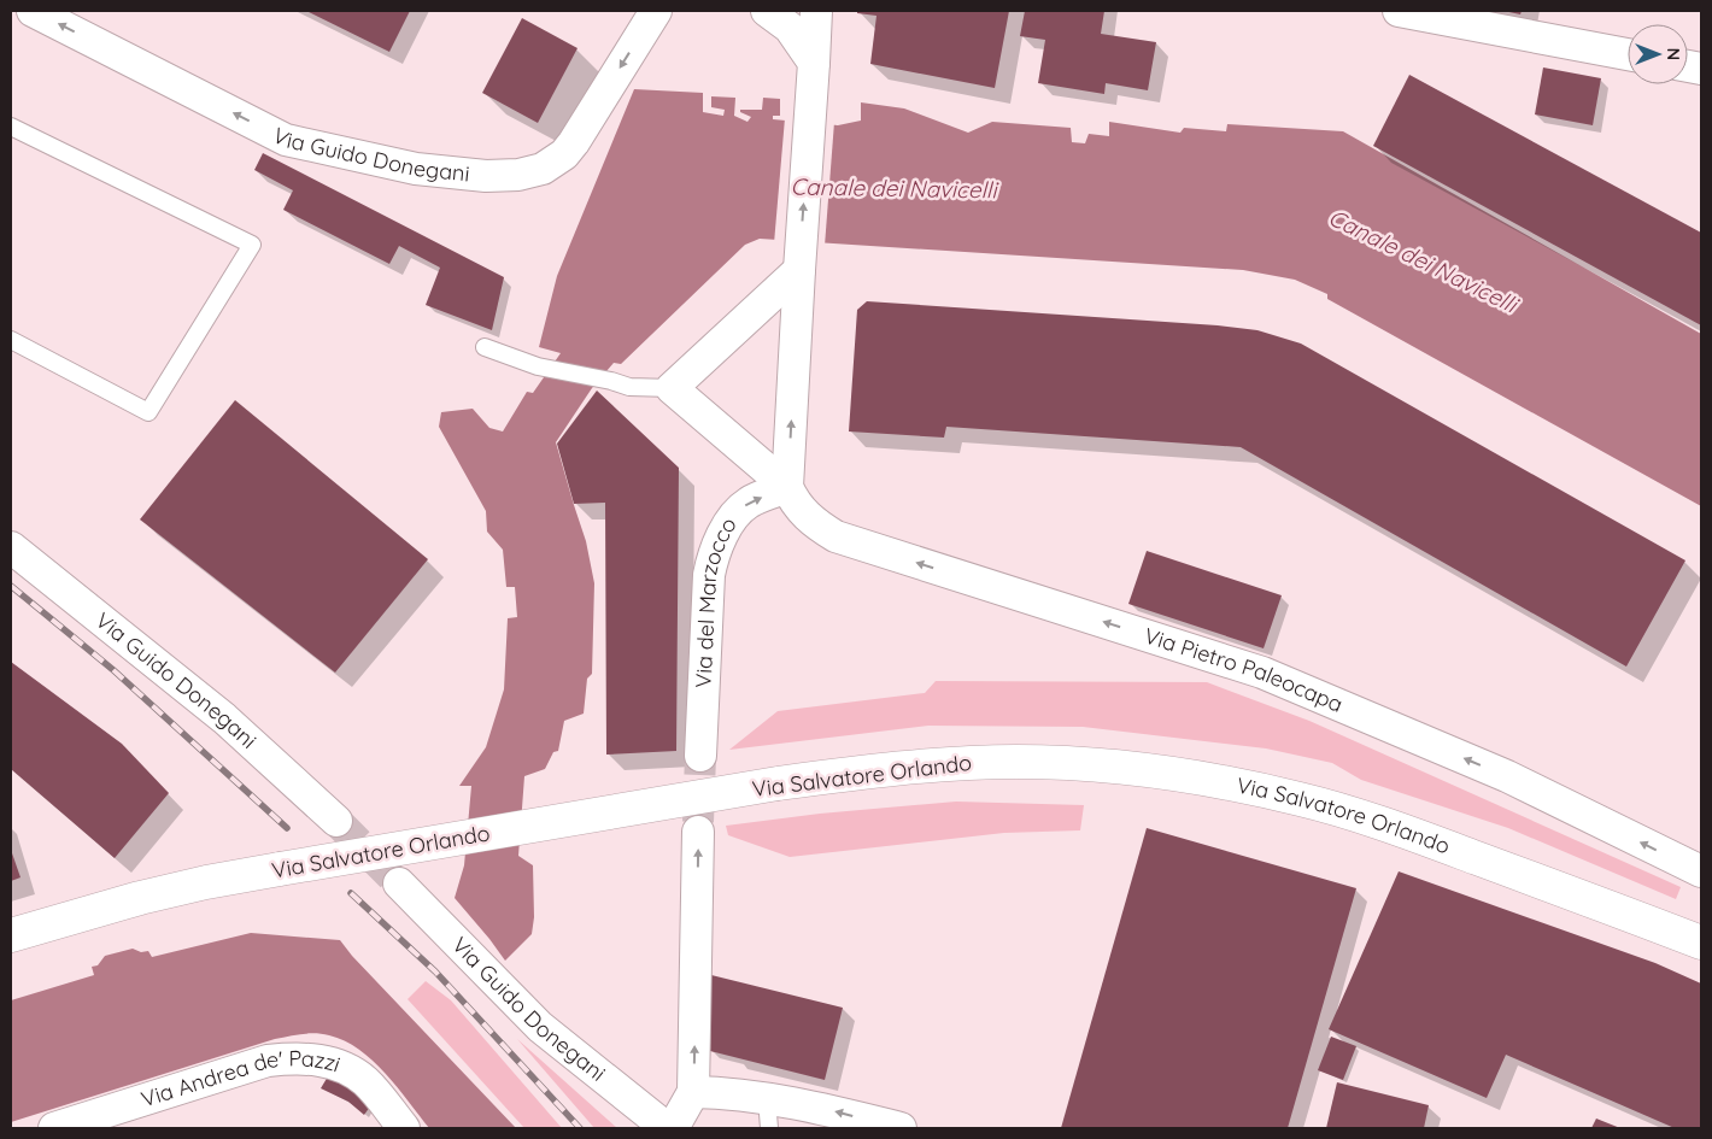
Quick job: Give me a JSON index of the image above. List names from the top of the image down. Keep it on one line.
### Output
{"streets":{"main road":["Via Salvatore Orlando"],"street":["Via Guido Donegani","Via del Marzocco","Via Pietro Paleocapa","Via Andrea de' Pazzi"]},"crossings":[["Via del Marzocco","Via Pietro Paleocapa"]],"one_way":["Via Guido Donegani","Via del Marzocco","Via Pietro Paleocapa"],"water":["Canale dei Navicelli"],"north":"right"}
